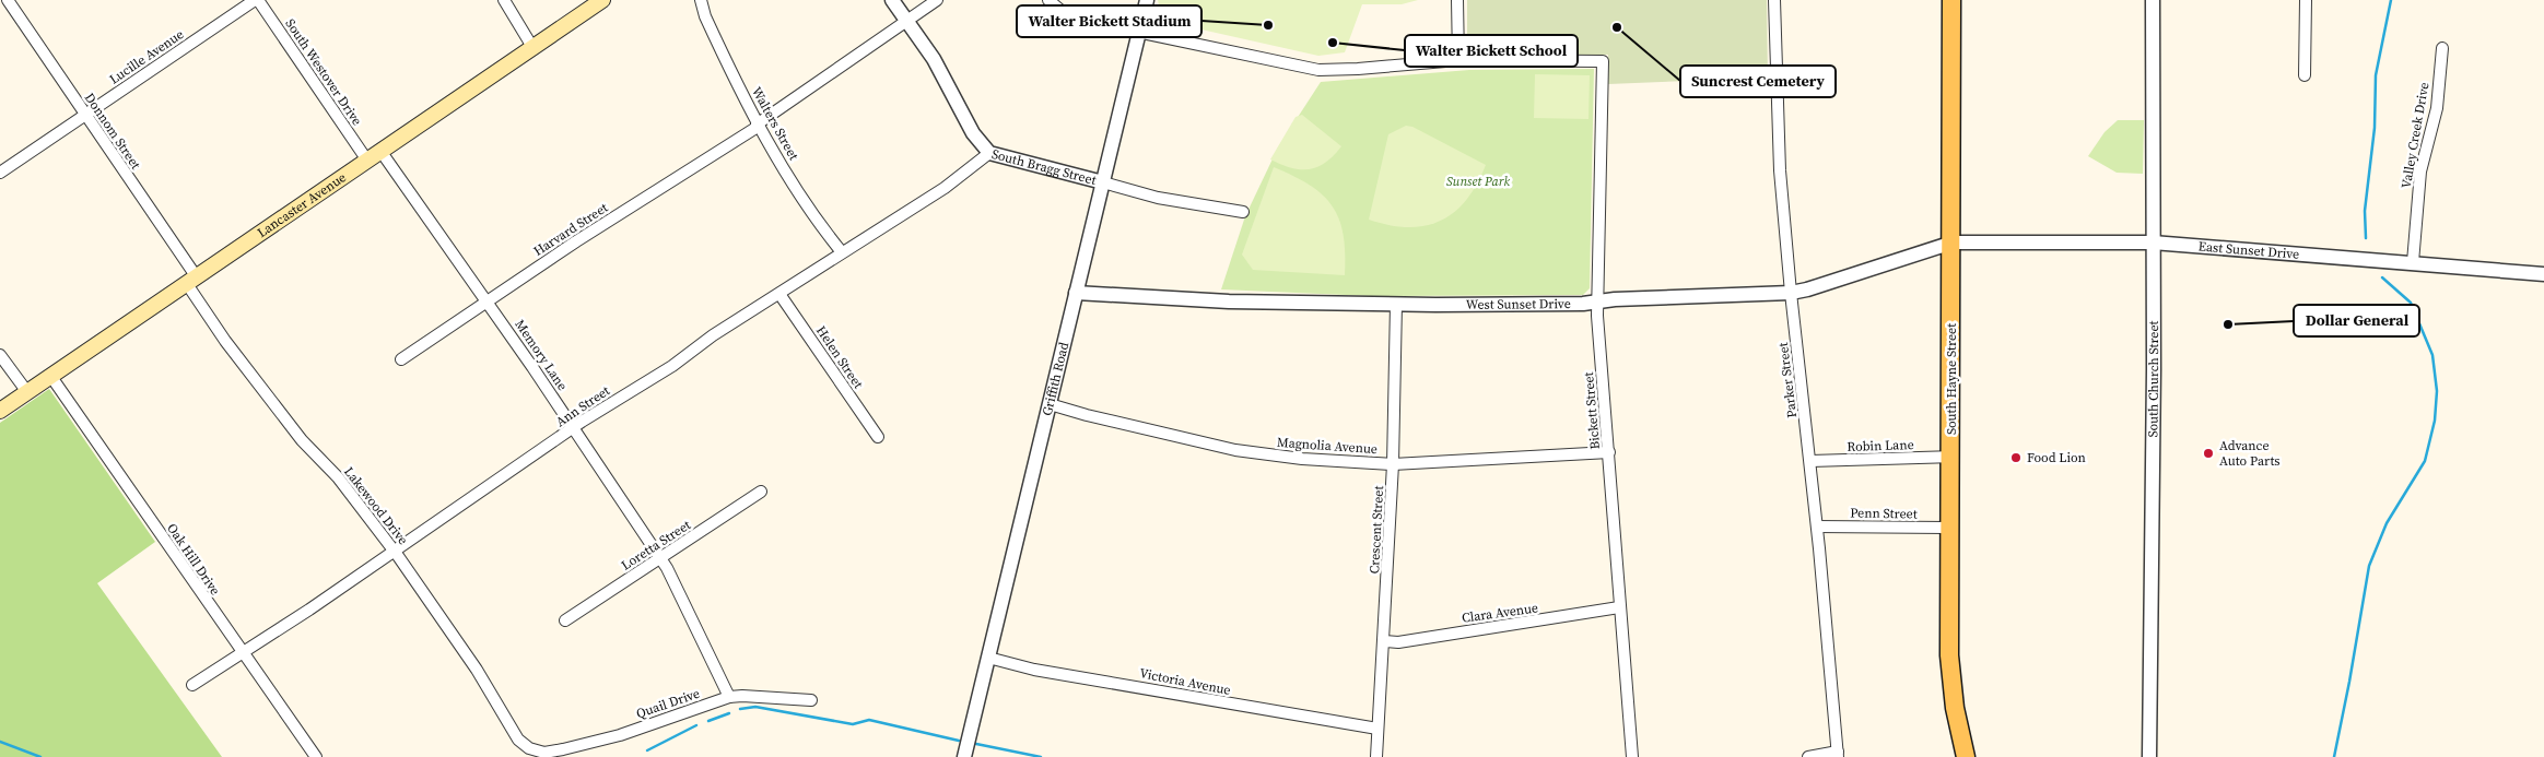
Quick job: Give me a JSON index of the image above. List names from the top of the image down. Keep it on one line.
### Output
{"streets":{"main road":["Lancaster Avenue","South Hayne Street"],"street":["Lucille Avenue","South Westover Drive","Walters Street","Donnom Street","Valley Creek Drive","South Bragg Street","Harvard Street","East Sunset Drive","West Sunset Drive","Memory Lane","Helen Street","South Church Street","Griffith Road","Parker Street","Ann Street","Bickett Street","Magnolia Avenue","Robin Lane","Lakewood Drive","Penn Street","Crescent Street","Loretta Street","Oak Hill Drive","Clara Avenue","Victoria Avenue","Quail Drive"]},"crossings":[["Lucille Avenue","South Westover Drive"],["Lucille Avenue","Donnom Street"],["South Westover Drive","Lancaster Avenue"],["Walters Street","Harvard Street"],["Walters Street","Ann Street"],["Donnom Street","Lancaster Avenue"],["Donnom Street","Lakewood Drive"],["Valley Creek Drive","East Sunset Drive"],["South Bragg Street","Harvard Street"],["South Bragg Street","Griffith Road"],["South Bragg Street","Ann Street"],["Lancaster Avenue","Memory Lane"],["Lancaster Avenue","Lakewood Drive"],["Lancaster Avenue","Oak Hill Drive"],["Harvard Street","Memory Lane"],["East Sunset Drive","West Sunset Drive"],["East Sunset Drive","South Church Street"],["East Sunset Drive","South Hayne Street"],["West Sunset Drive","Griffith Road"],["West Sunset Drive","South Hayne Street"],["West Sunset Drive","Parker Street"],["West Sunset Drive","Bickett Street"],["West Sunset Drive","Crescent Street"],["Memory Lane","Ann Street"],["Memory Lane","Loretta Street"],["Memory Lane","Quail Drive"],["Helen Street","Ann Street"],["Griffith Road","Magnolia Avenue"],["Griffith Road","Victoria Avenue"],["South Hayne Street","Robin Lane"],["South Hayne Street","Penn Street"],["Parker Street","Robin Lane"],["Parker Street","Penn Street"],["Ann Street","Lakewood Drive"],["Ann Street","Oak Hill Drive"],["Bickett Street","Magnolia Avenue"],["Bickett Street","Clara Avenue"],["Magnolia Avenue","Crescent Street"],["Lakewood Drive","Quail Drive"],["Crescent Street","Clara Avenue"],["Crescent Street","Victoria Avenue"]],"parks":["Sunset Park"],"places":["Walter Bickett Stadium","Suncrest Cemetery","Walter Bickett School","Dollar General","Advance Auto Parts","Food Lion"]}
